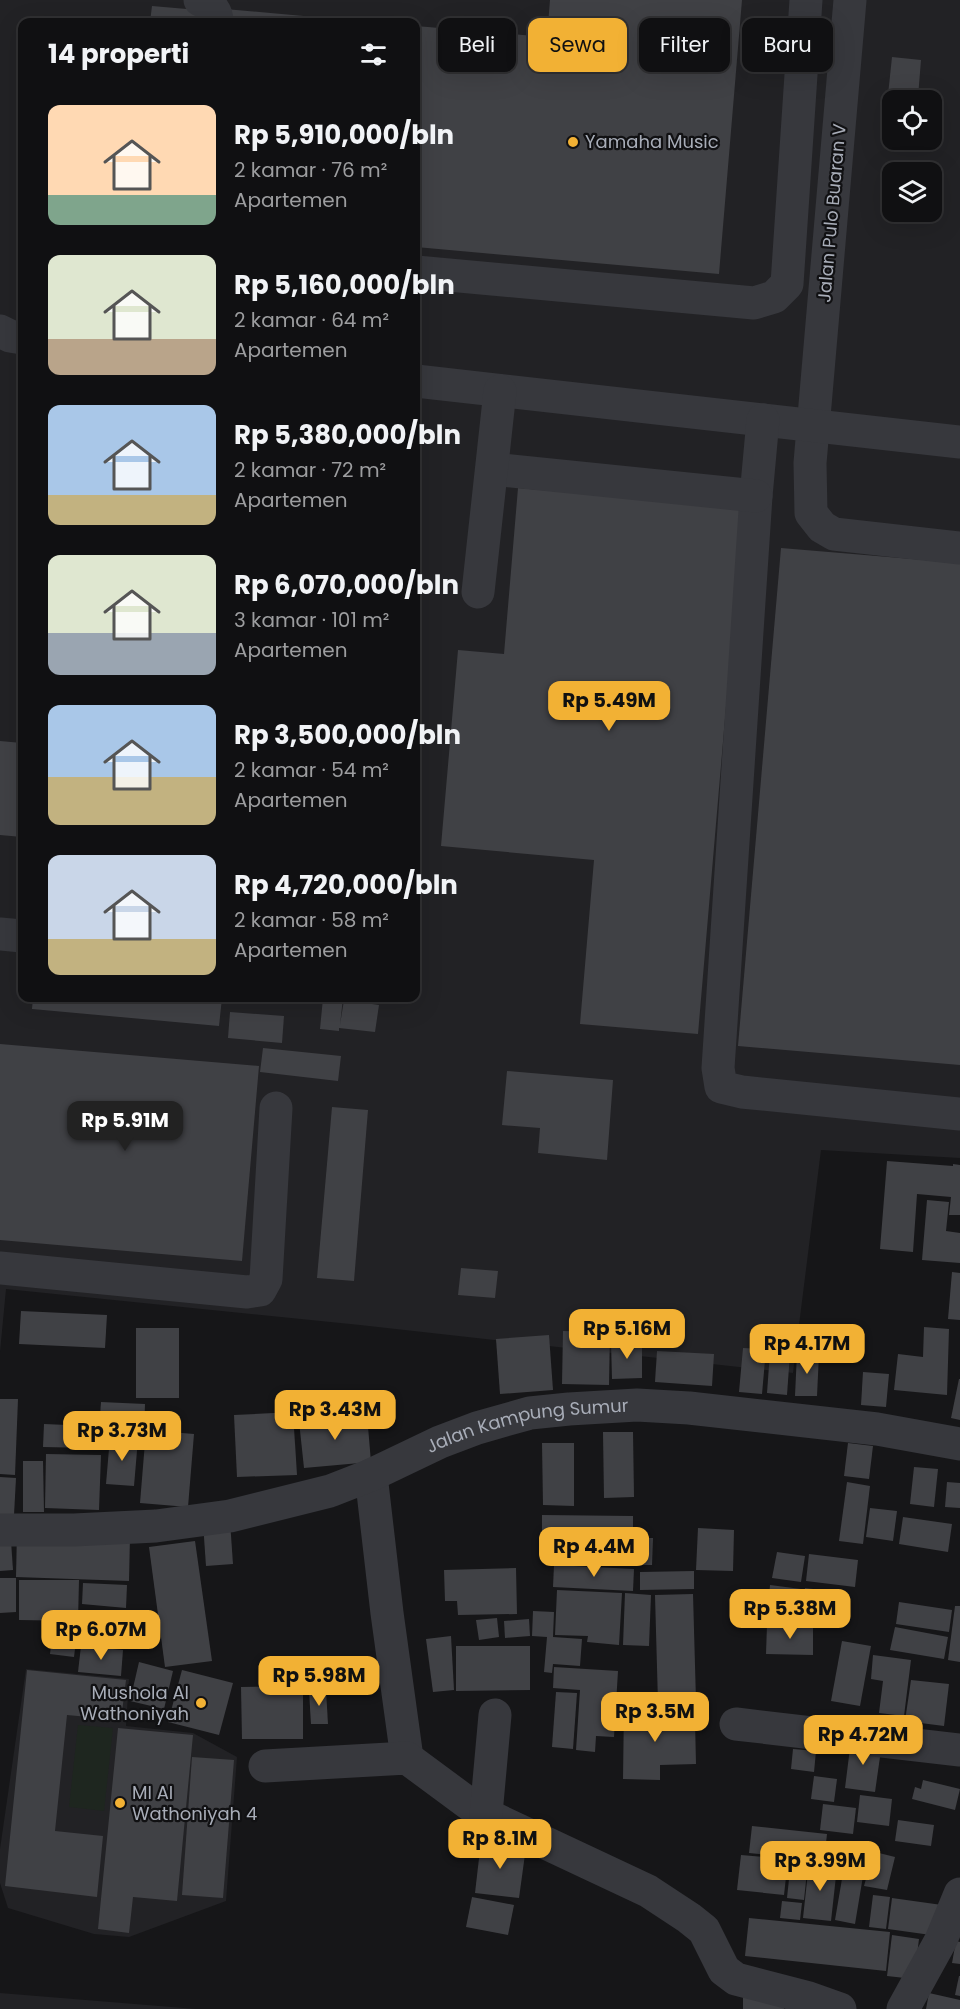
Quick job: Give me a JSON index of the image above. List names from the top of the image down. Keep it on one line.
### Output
{"streets":{"street":["Jalan Pulo Buaran V","Jalan Kampung Sumur"]},"places":["Yamaha Music","Mushola Al Wathoniyah","MI Al Wathoniyah 4"],"page":{"chip":["Beli","Sewa","Filter","Baru"],"heading":"14 properti","list":[{"name":"Rp 5,910,000/bln","note":"2 kamar · 76 m² · Apartemen"},{"name":"Rp 5,160,000/bln","note":"2 kamar · 64 m² · Apartemen"},{"name":"Rp 5,380,000/bln","note":"2 kamar · 72 m² · Apartemen"},{"name":"Rp 6,070,000/bln","note":"3 kamar · 101 m² · Apartemen"},{"name":"Rp 3,500,000/bln","note":"2 kamar · 54 m² · Apartemen"},{"name":"Rp 4,720,000/bln","note":"2 kamar · 58 m² · Apartemen"}],"price":["Rp 5.49M","Rp 5.91M","Rp 5.16M","Rp 4.17M","Rp 3.43M","Rp 3.73M","Rp 4.4M","Rp 5.38M","Rp 6.07M","Rp 5.98M","Rp 3.5M","Rp 4.72M","Rp 8.1M","Rp 3.99M"]}}
